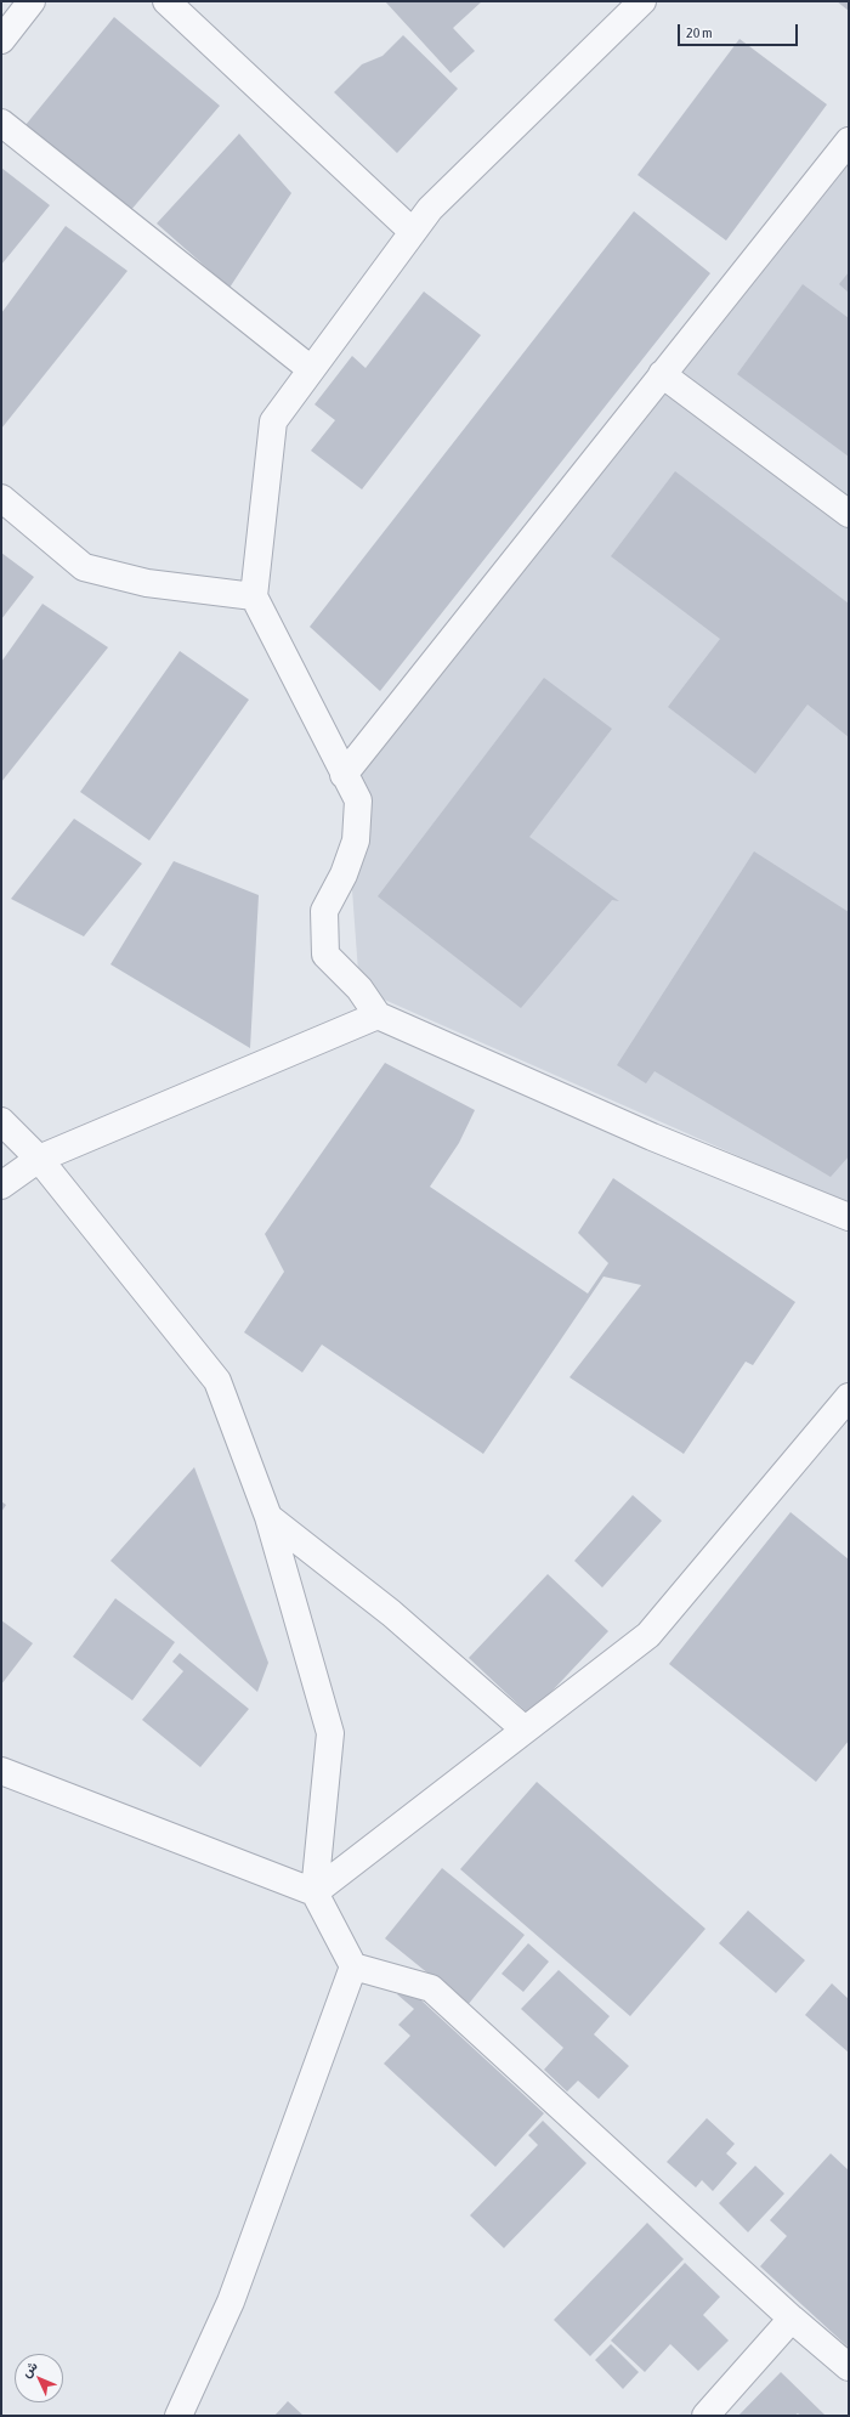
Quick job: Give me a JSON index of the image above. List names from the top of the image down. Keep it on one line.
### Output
{"scale_bar":"20 m","north":"top left"}
